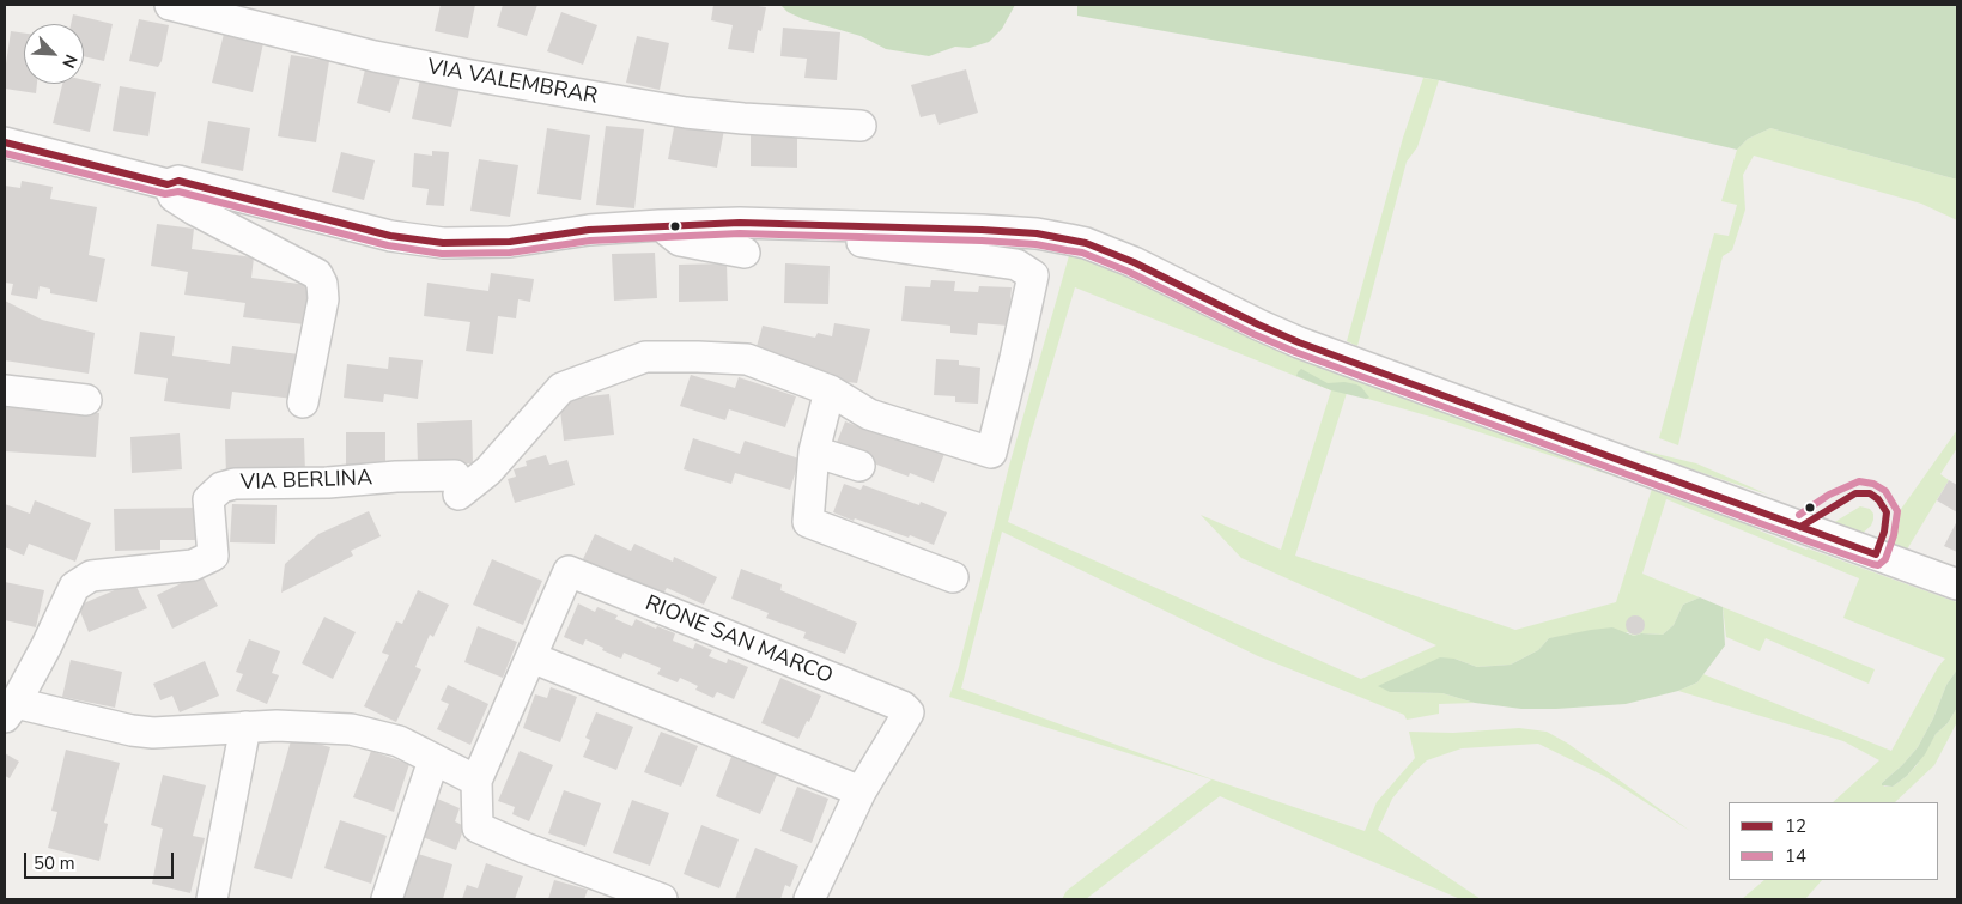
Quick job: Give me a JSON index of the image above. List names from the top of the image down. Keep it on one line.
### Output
{"streets":{"street":["VIA VALEMBRAR","VIA BERLINA","RIONE SAN MARCO"]},"crossings":[["VIA BERLINA","RIONE SAN MARCO"]],"lines":["transit line 12","transit line 14"],"legend":["12","14"],"scale_bar":"50 m","north":"bottom right"}
